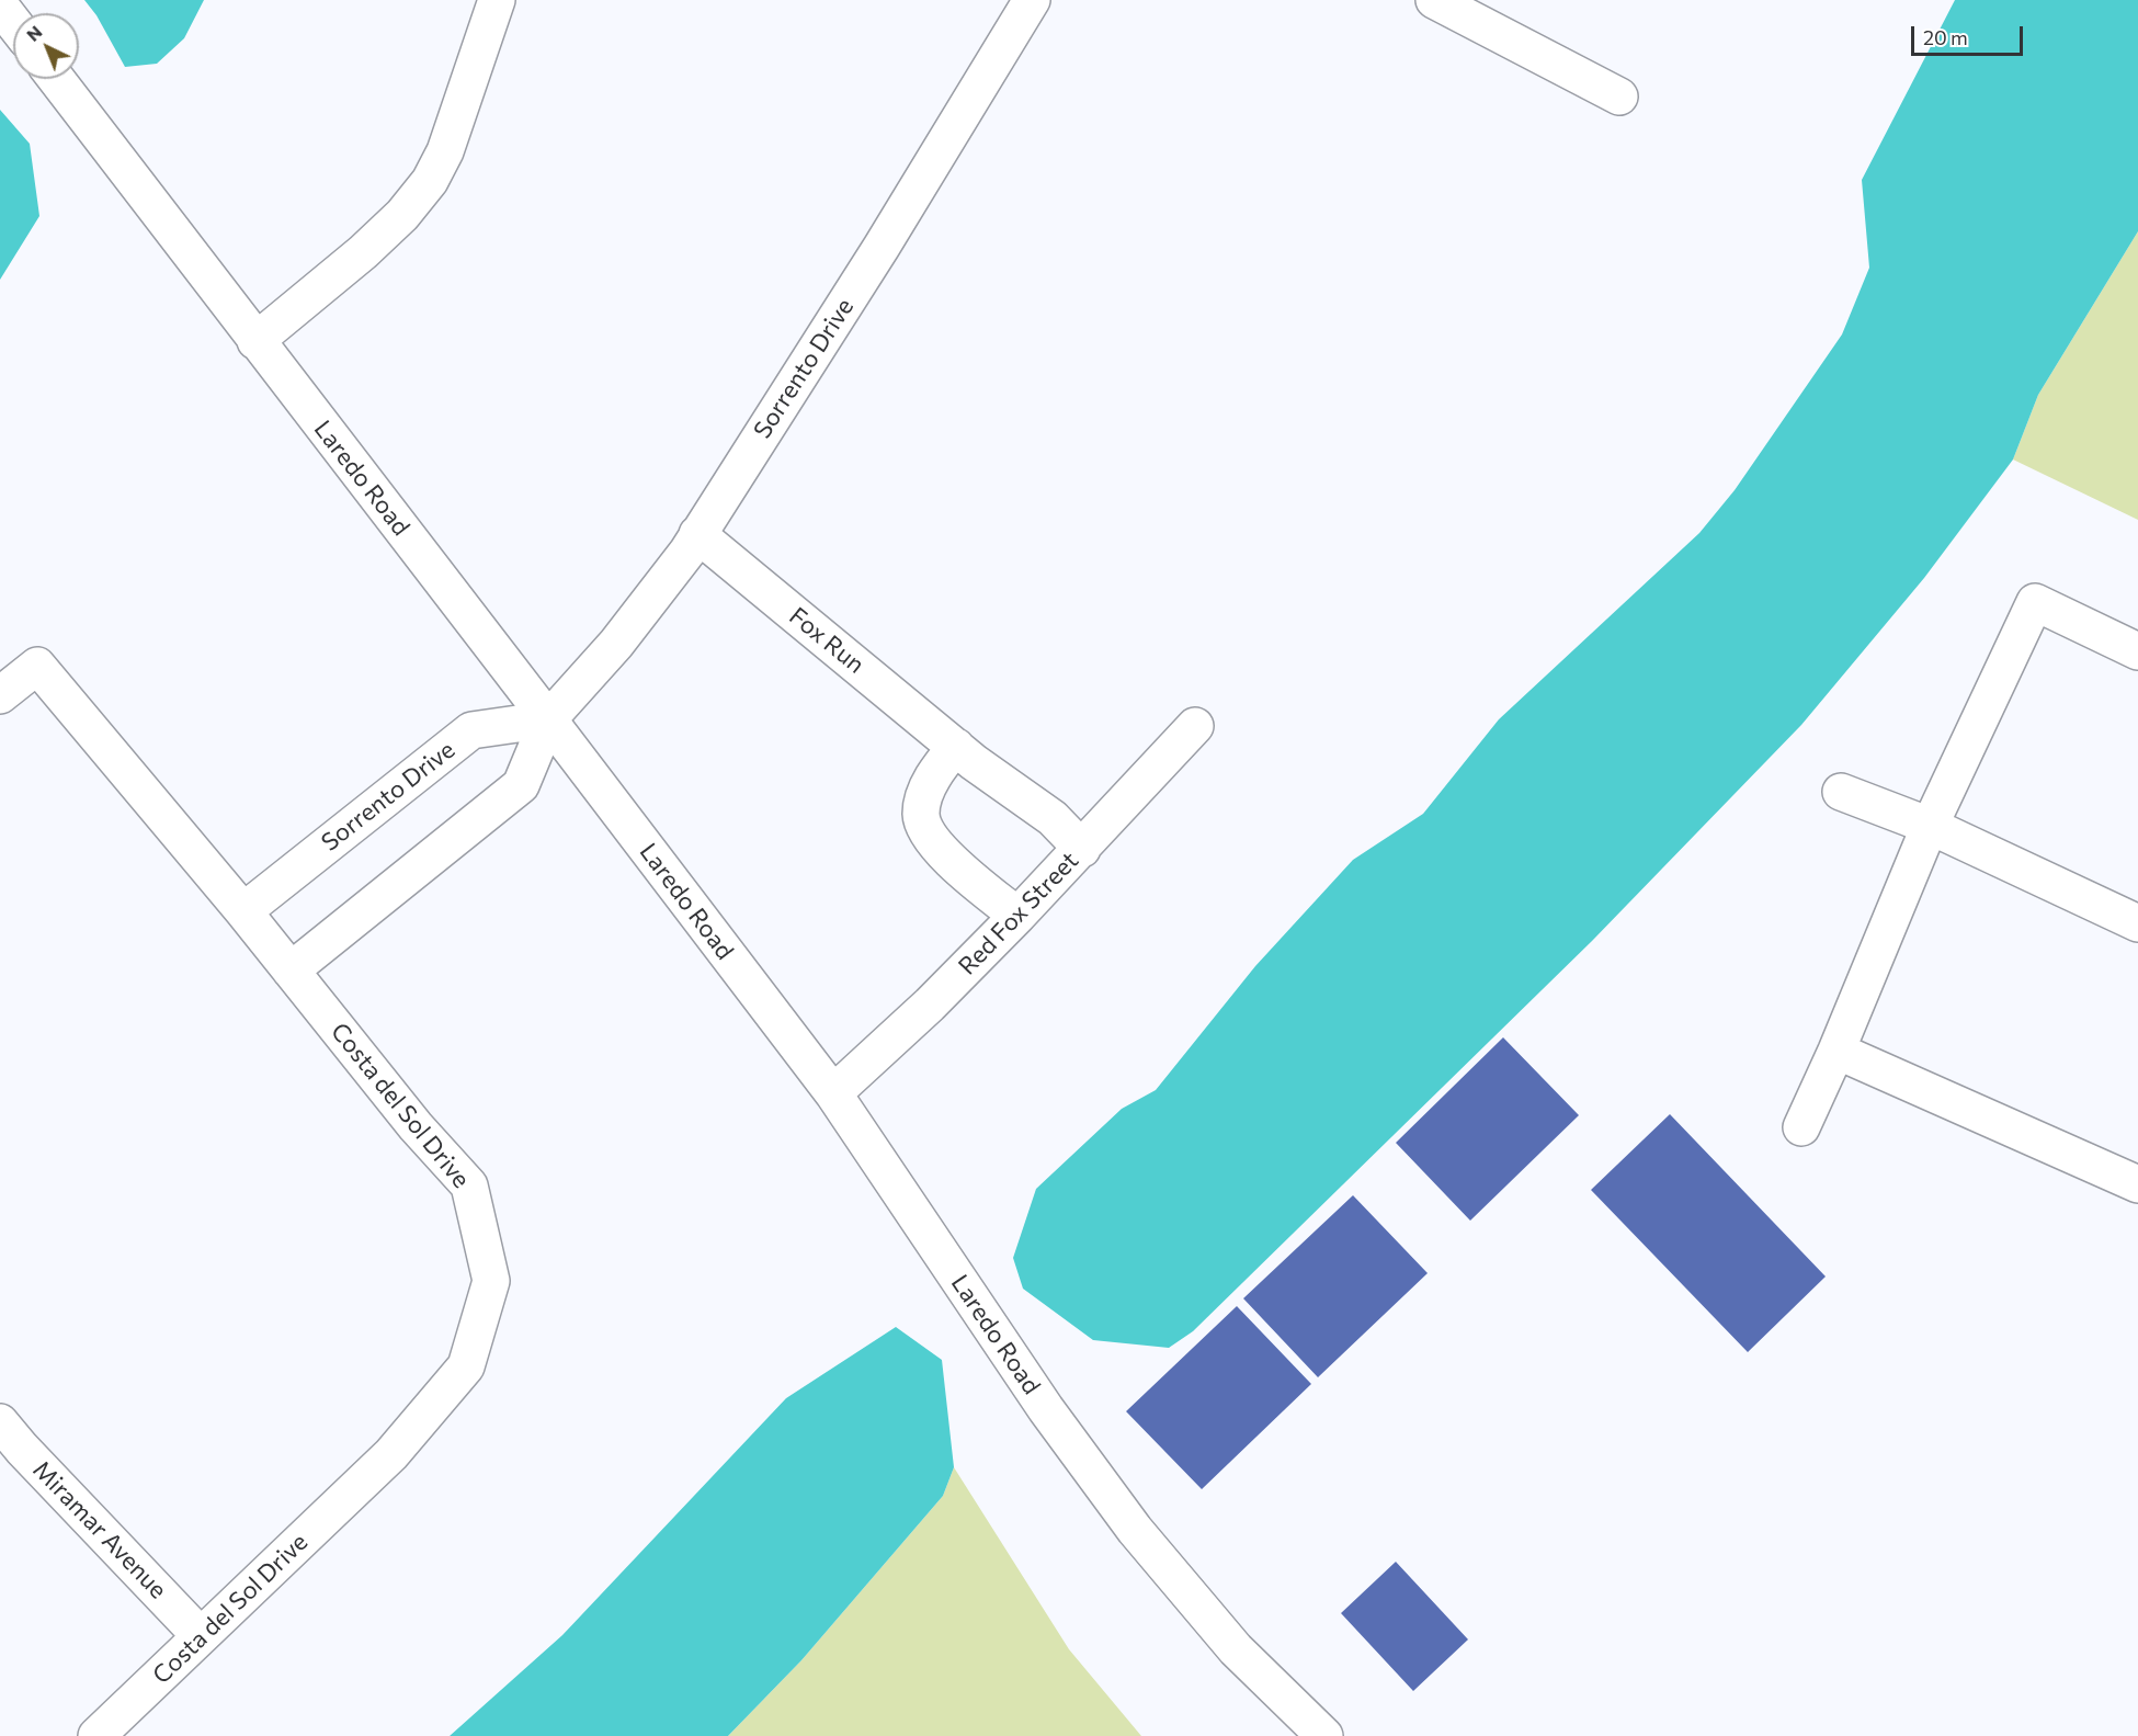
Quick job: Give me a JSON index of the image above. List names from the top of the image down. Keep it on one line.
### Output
{"streets":{"street":["Sorrento Drive","Laredo Road","Fox Run","Red Fox Street","Costa del Sol Drive","Miramar Avenue"]},"crossings":[["Sorrento Drive","Laredo Road"],["Sorrento Drive","Fox Run"],["Sorrento Drive","Costa del Sol Drive"],["Laredo Road","Red Fox Street"],["Fox Run","Red Fox Street"],["Costa del Sol Drive","Miramar Avenue"]],"scale_bar":"20 m","north":"top left"}
